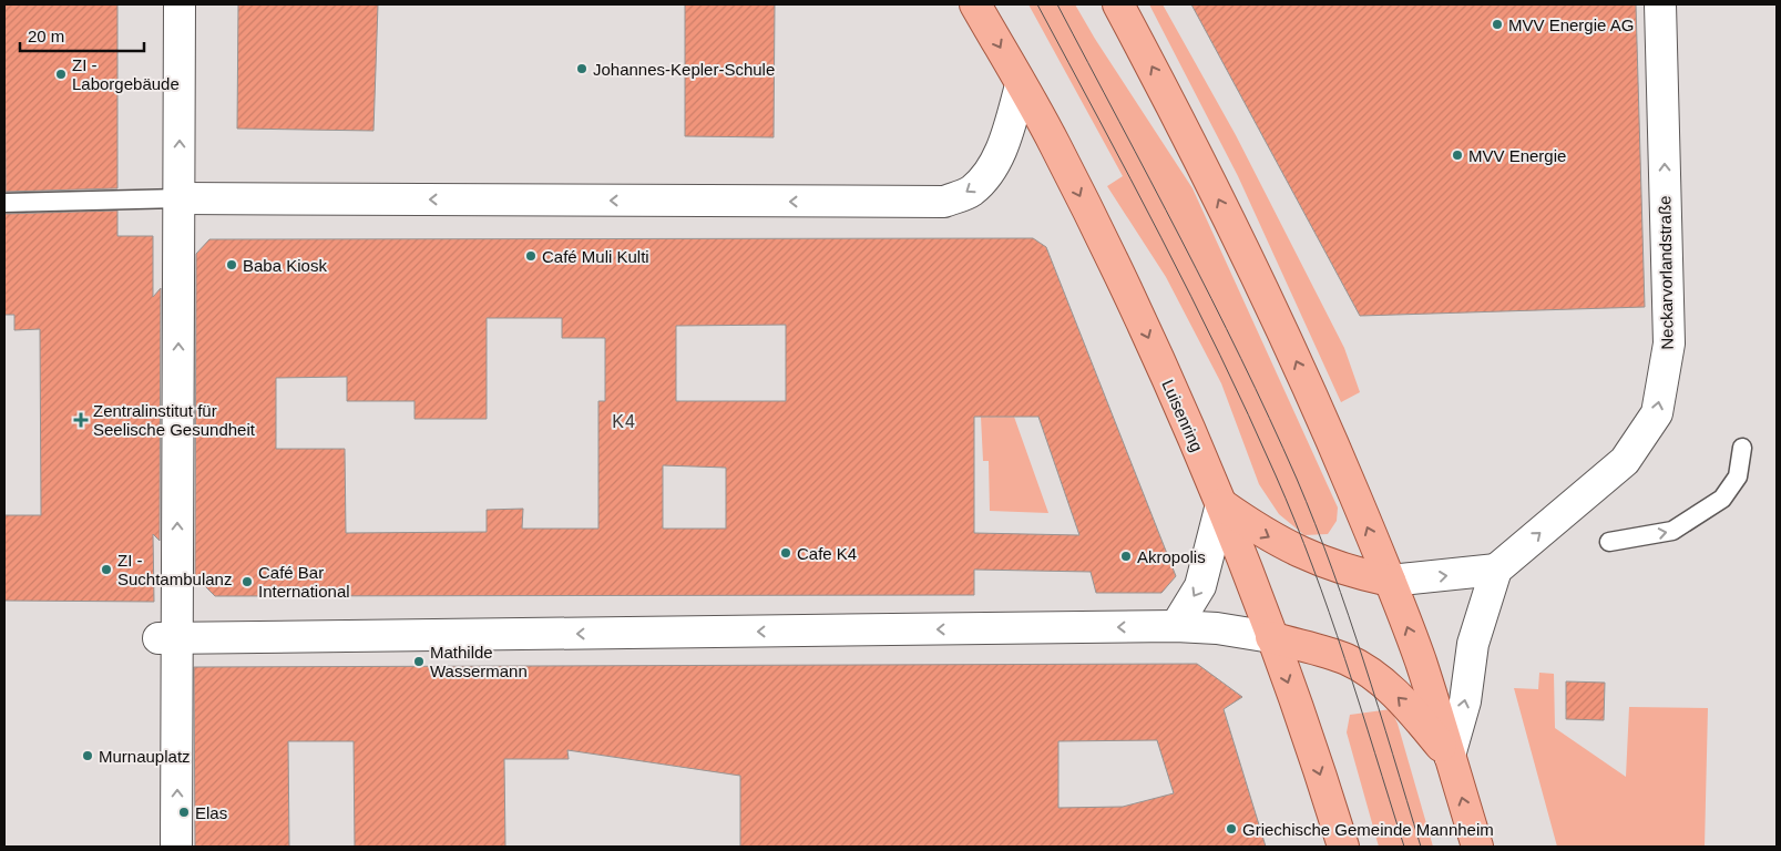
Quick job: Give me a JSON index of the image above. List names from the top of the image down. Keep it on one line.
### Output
{"streets":{"main road":["Luisenring"],"street":["Neckarvorlandstraße"]},"one_way":["Neckarvorlandstraße"],"districts":["K4"],"places":{"other":["MVV Energie AG","Johannes-Kepler-Schule","ZI - Laborgebäude","MVV Energie","Café Muli Kulti","Baba Kiosk","Cafe K4","Akropolis","ZI - Suchtambulanz","Café Bar International","Mathilde Wassermann","Murnauplatz","Elas","Griechische Gemeinde Mannheim"],"health":["Zentralinstitut für Seelische Gesundheit"]},"scale_bar":"20 m"}
